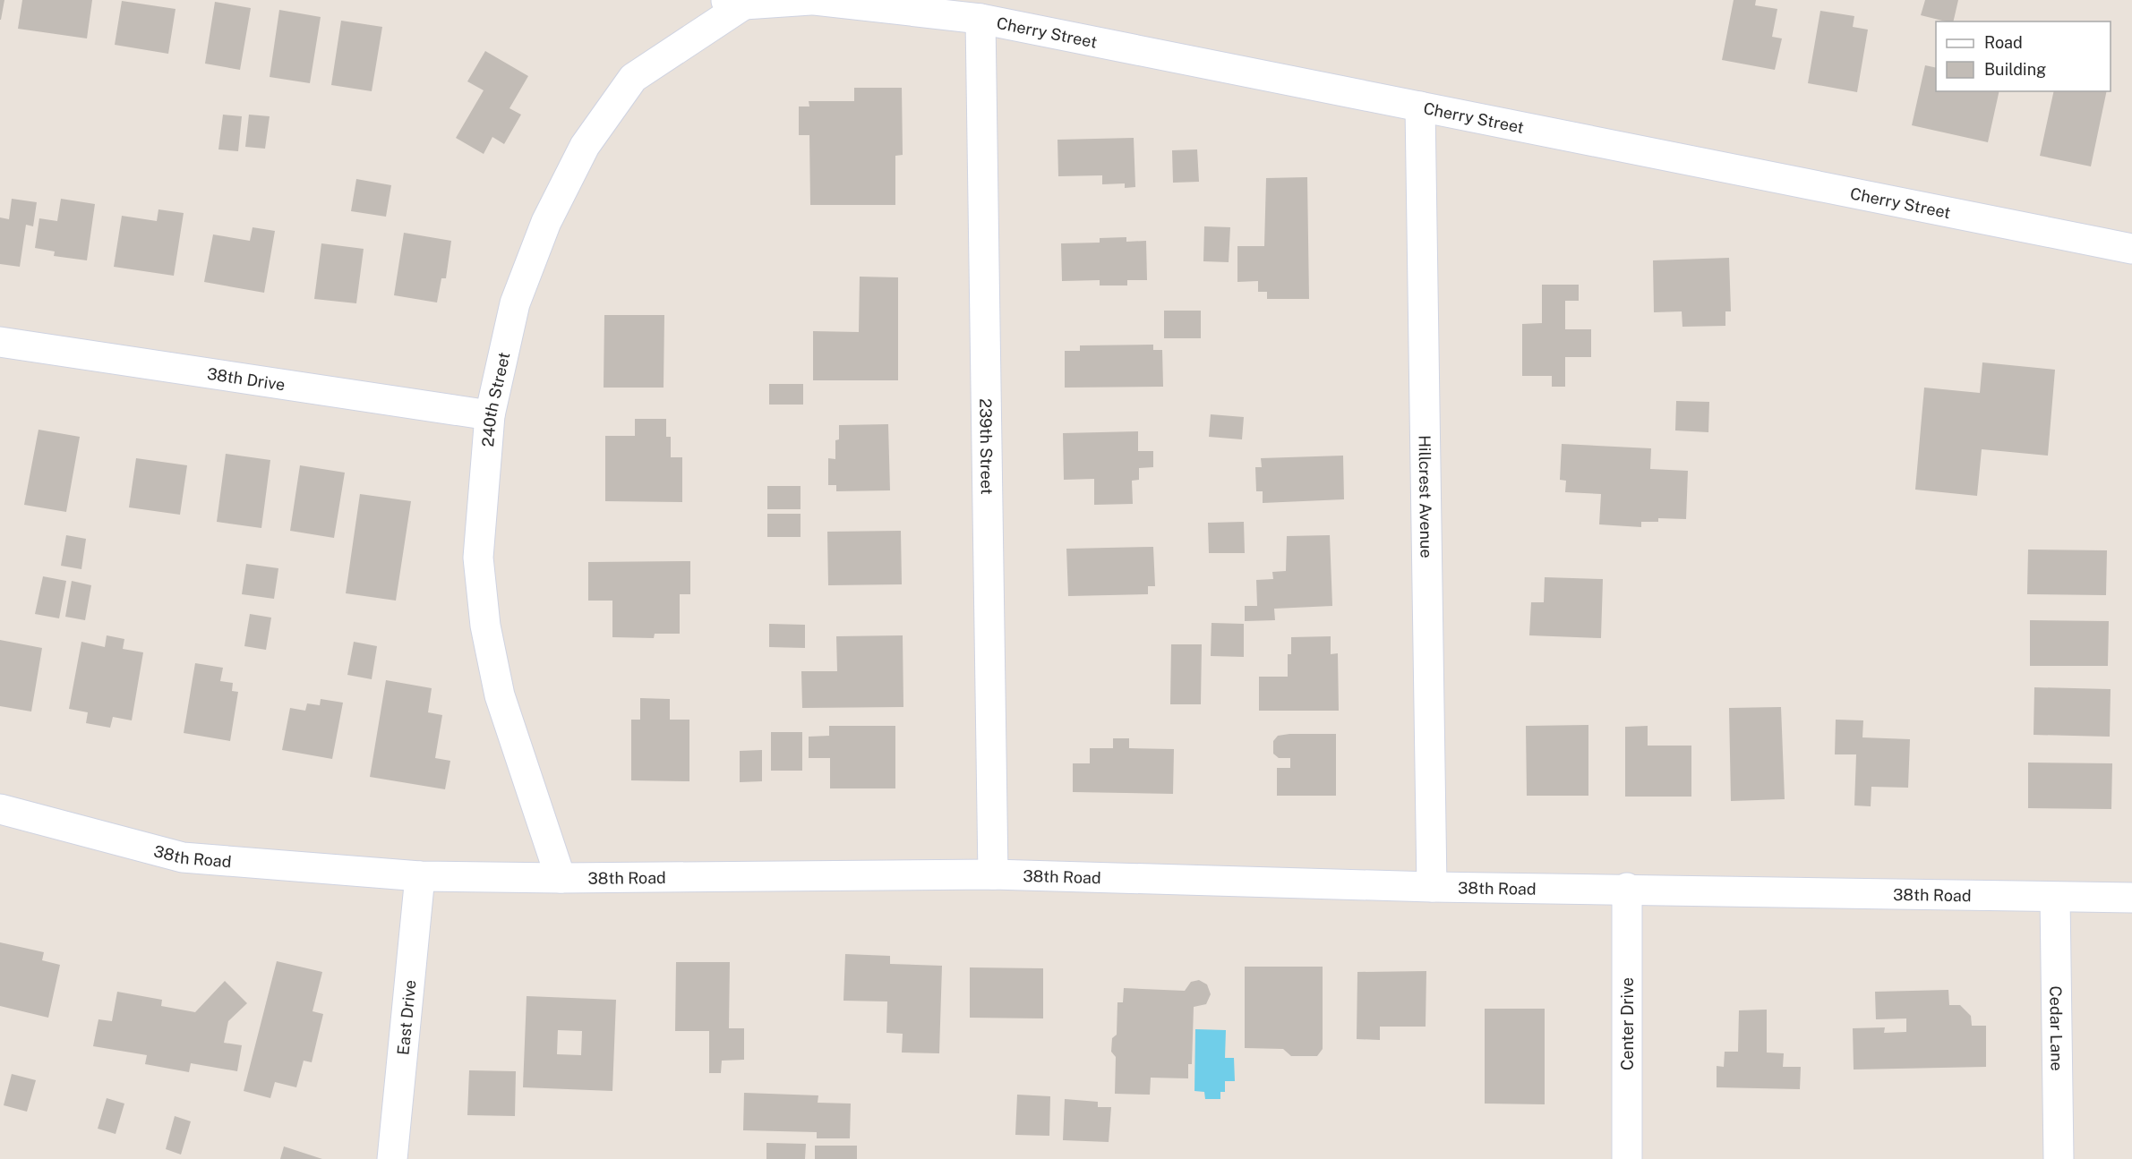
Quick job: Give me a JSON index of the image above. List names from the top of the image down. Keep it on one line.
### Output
{"streets":{"street":["Cherry Street","38th Drive","240th Street","239th Street","Hillcrest Avenue","38th Road","East Drive","Center Drive","Cedar Lane"]},"crossings":[["Cherry Street","239th Street"],["Cherry Street","Hillcrest Avenue"],["38th Drive","240th Street"],["240th Street","38th Road"],["239th Street","38th Road"],["Hillcrest Avenue","38th Road"],["38th Road","East Drive"],["38th Road","Center Drive"],["38th Road","Cedar Lane"]],"legend":["Road","Building"]}
